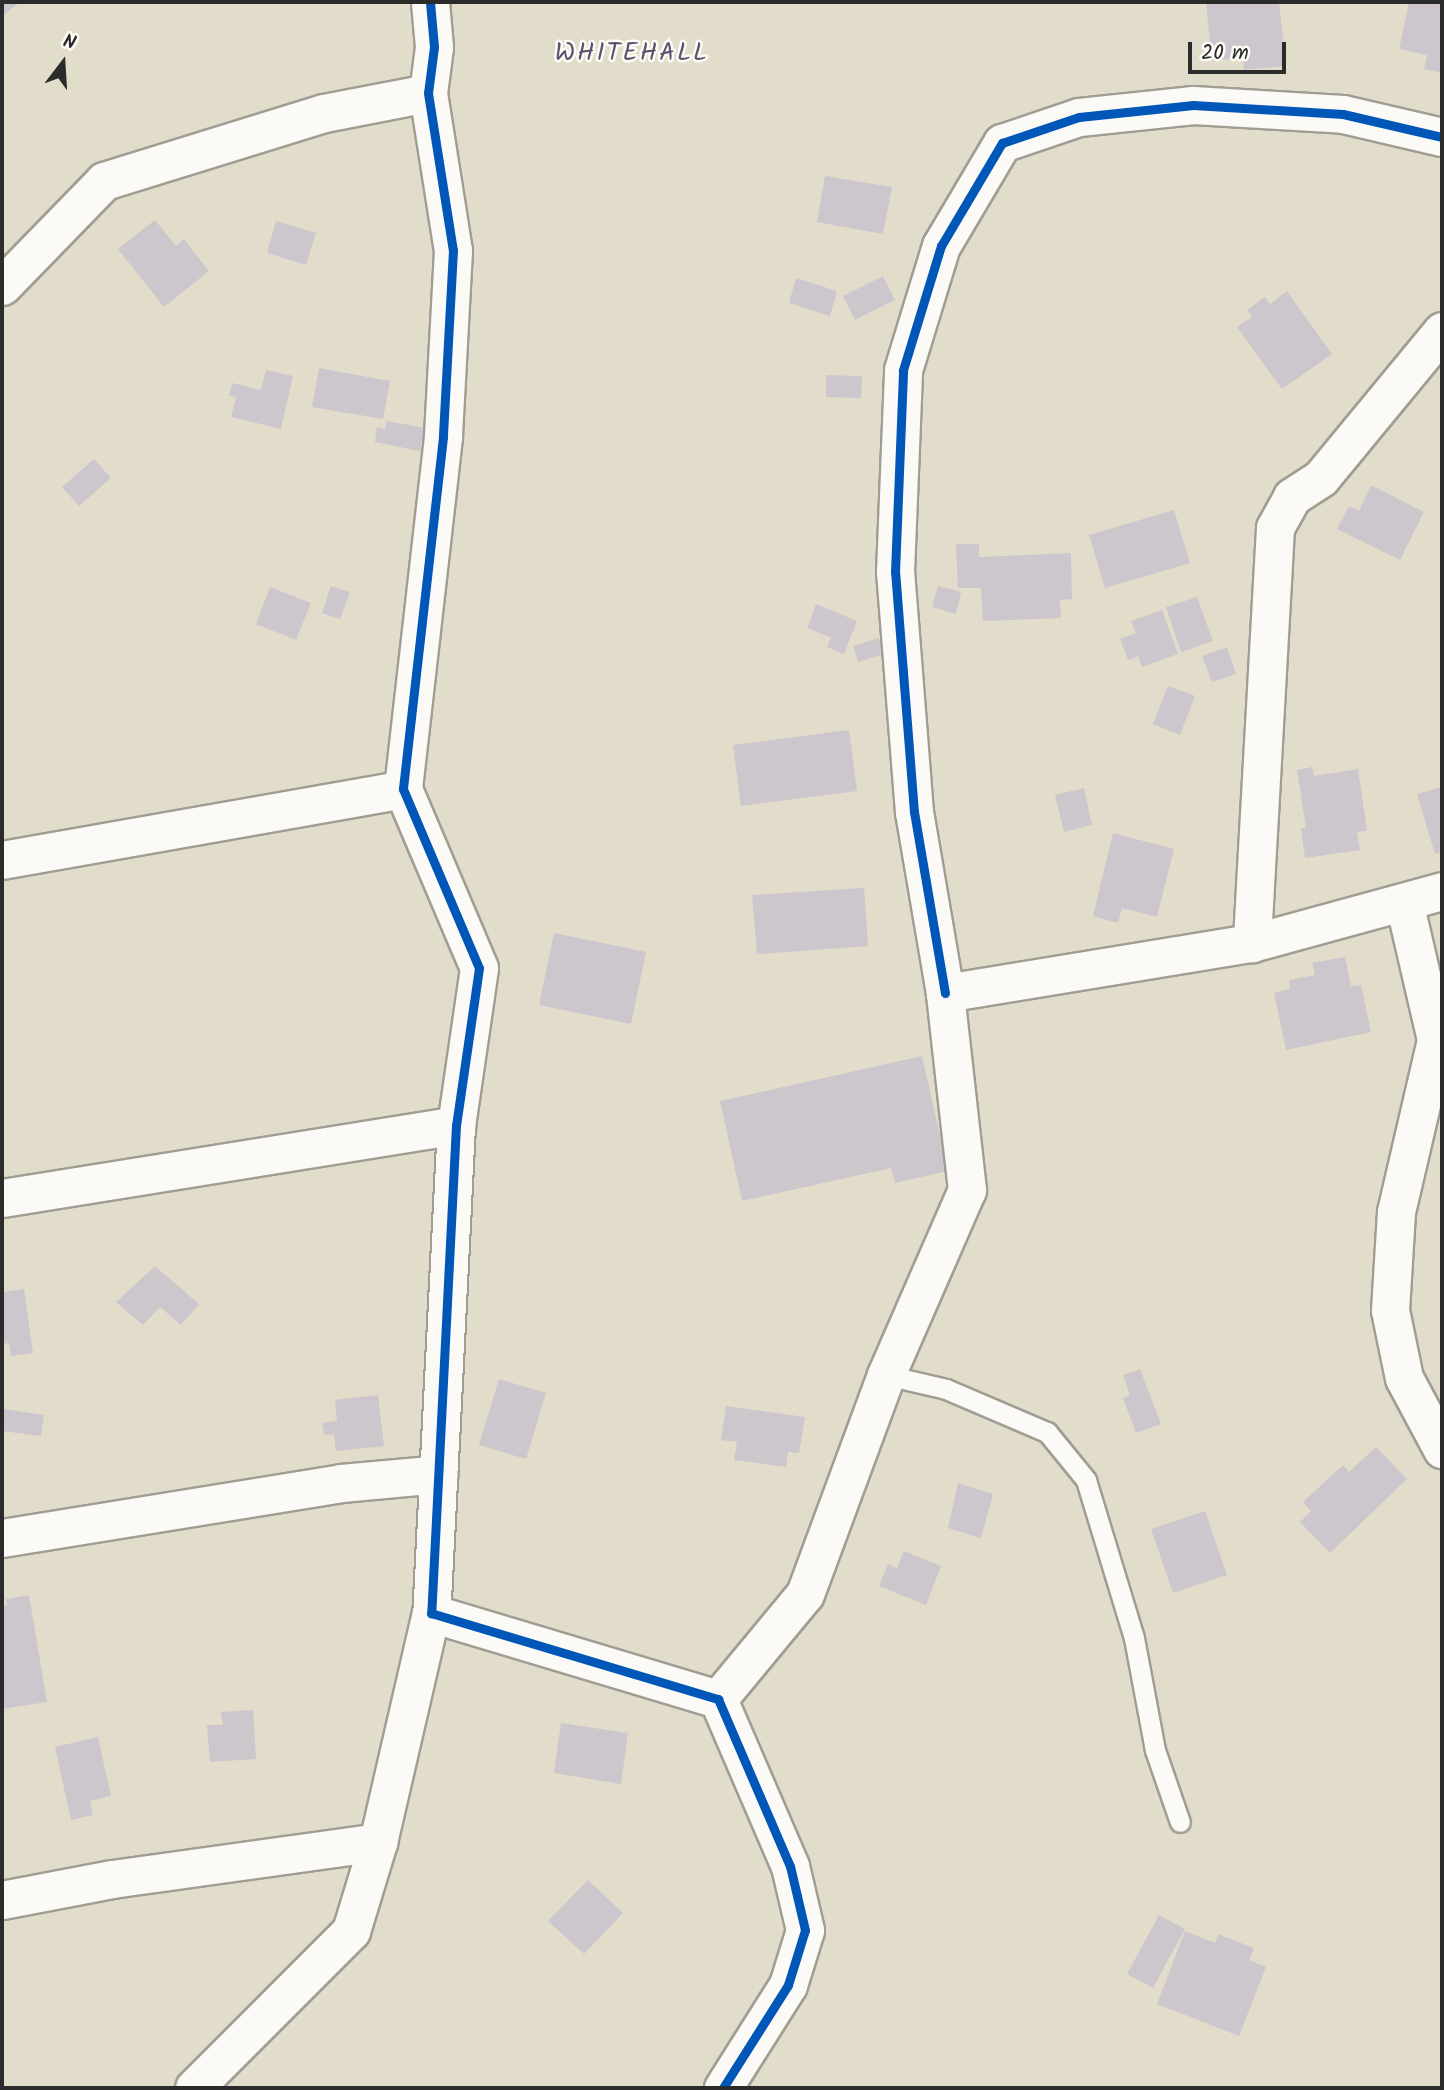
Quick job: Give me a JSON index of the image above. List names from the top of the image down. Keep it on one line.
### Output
{"districts":["WHITEHALL"],"scale_bar":"20 m","north":"top"}
